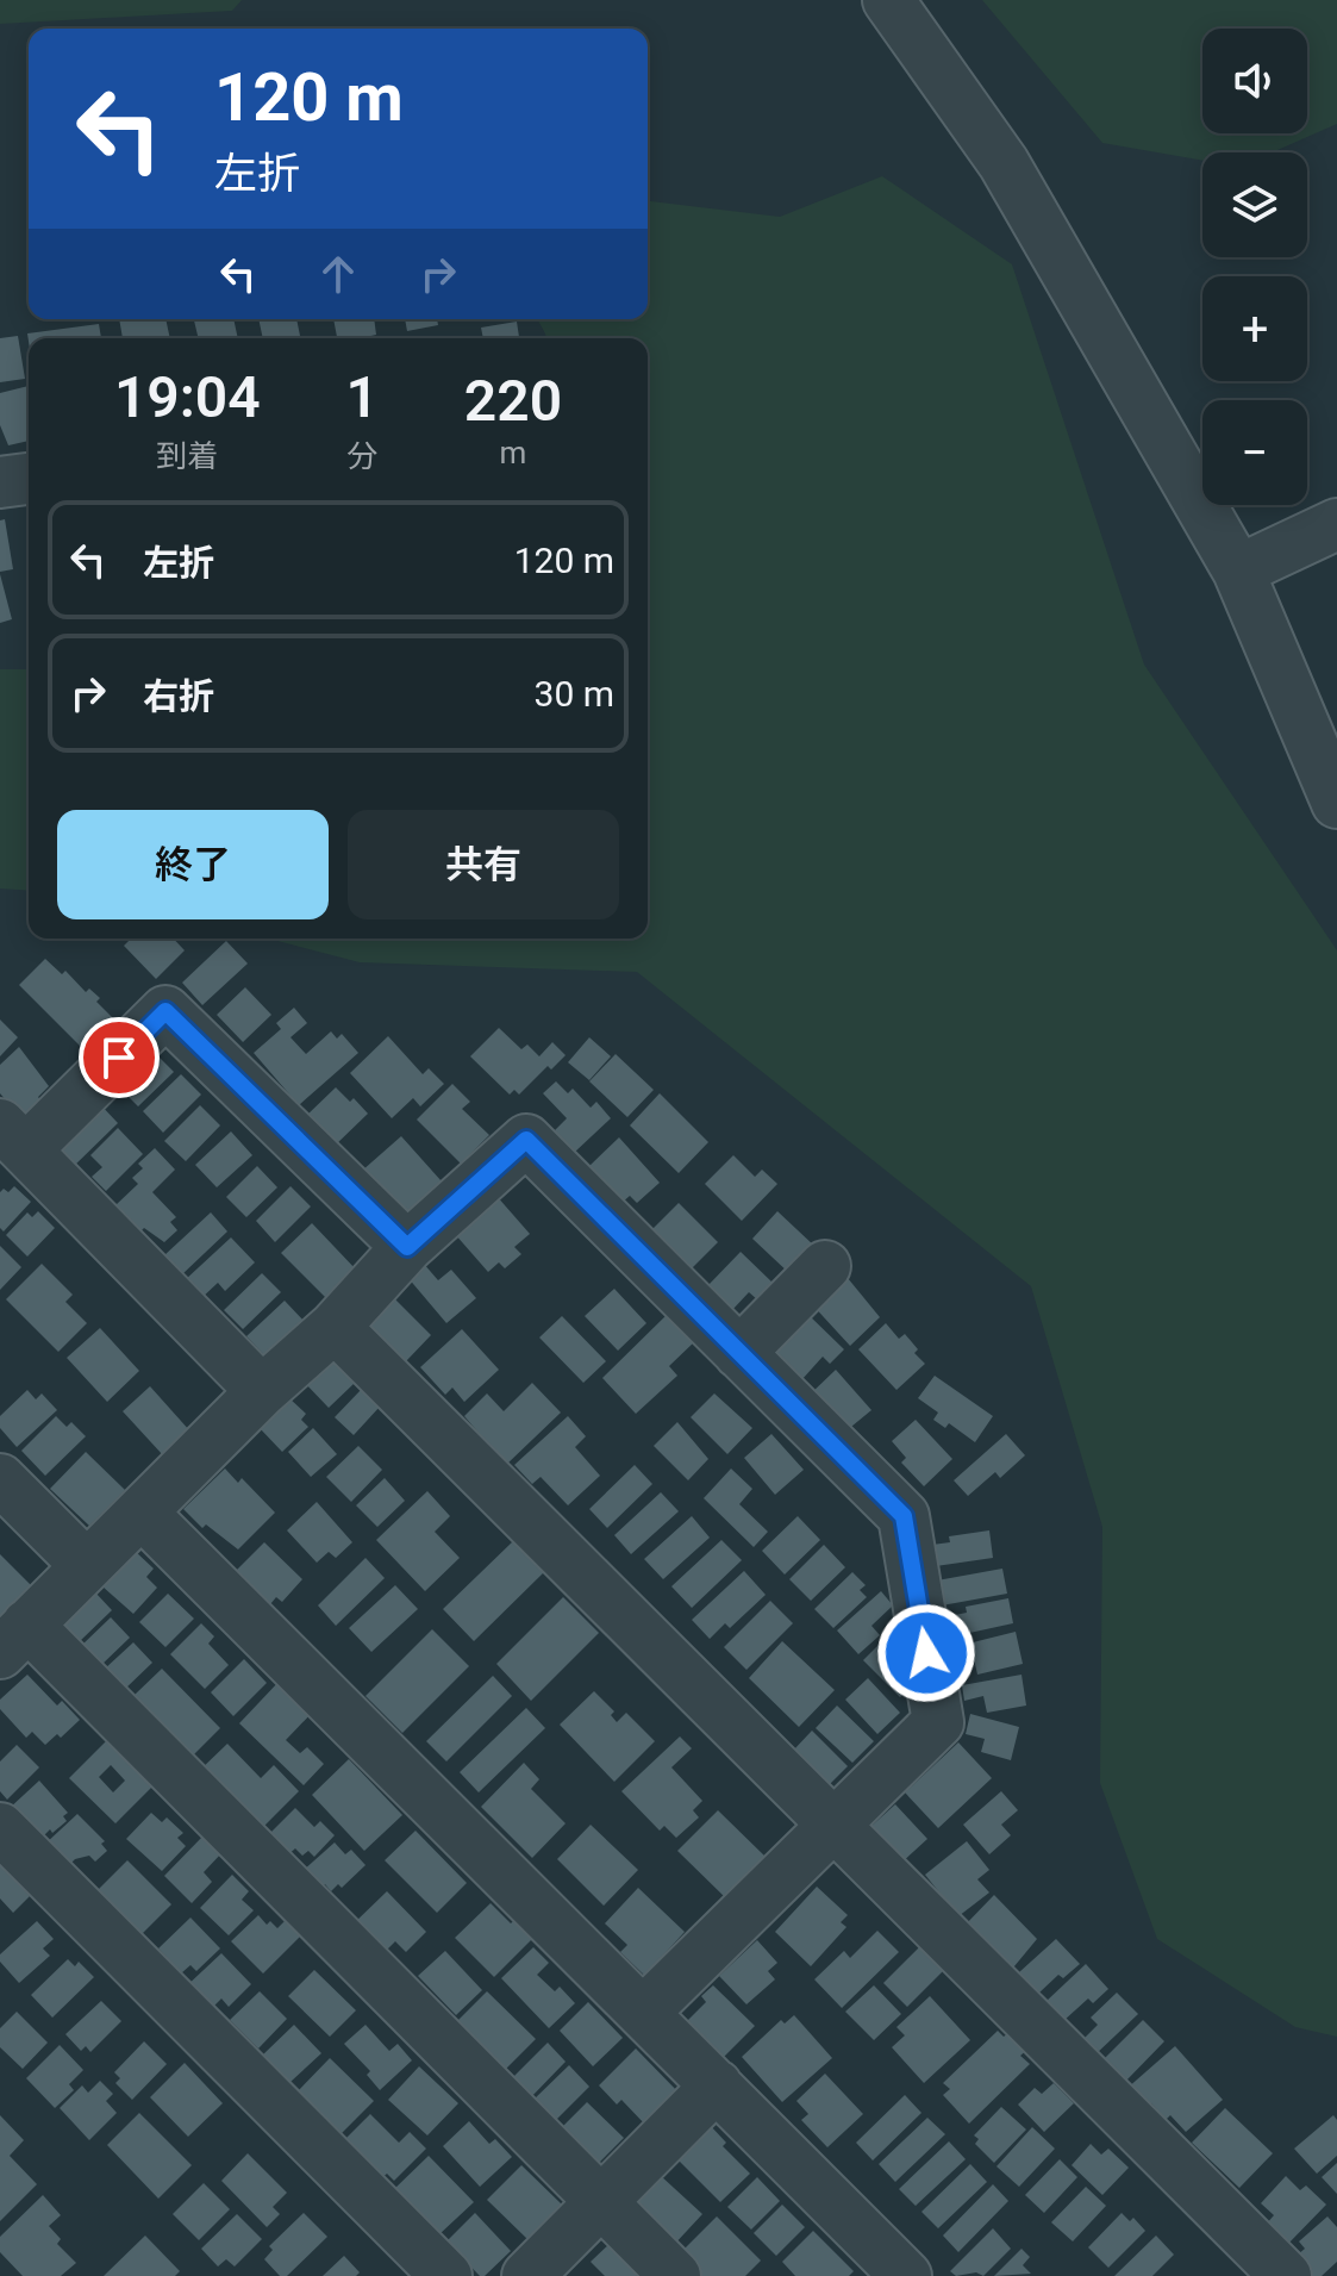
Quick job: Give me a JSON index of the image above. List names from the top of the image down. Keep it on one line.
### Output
{"page":{"map_buttons":["+","−"],"turn":["120 m","左折"],"eta":["19:04","到着","1","分","220","m"],"list":[{"name":"左折","value":"120 m"},{"name":"右折","value":"30 m"}],"buttons":["終了","共有"]}}
